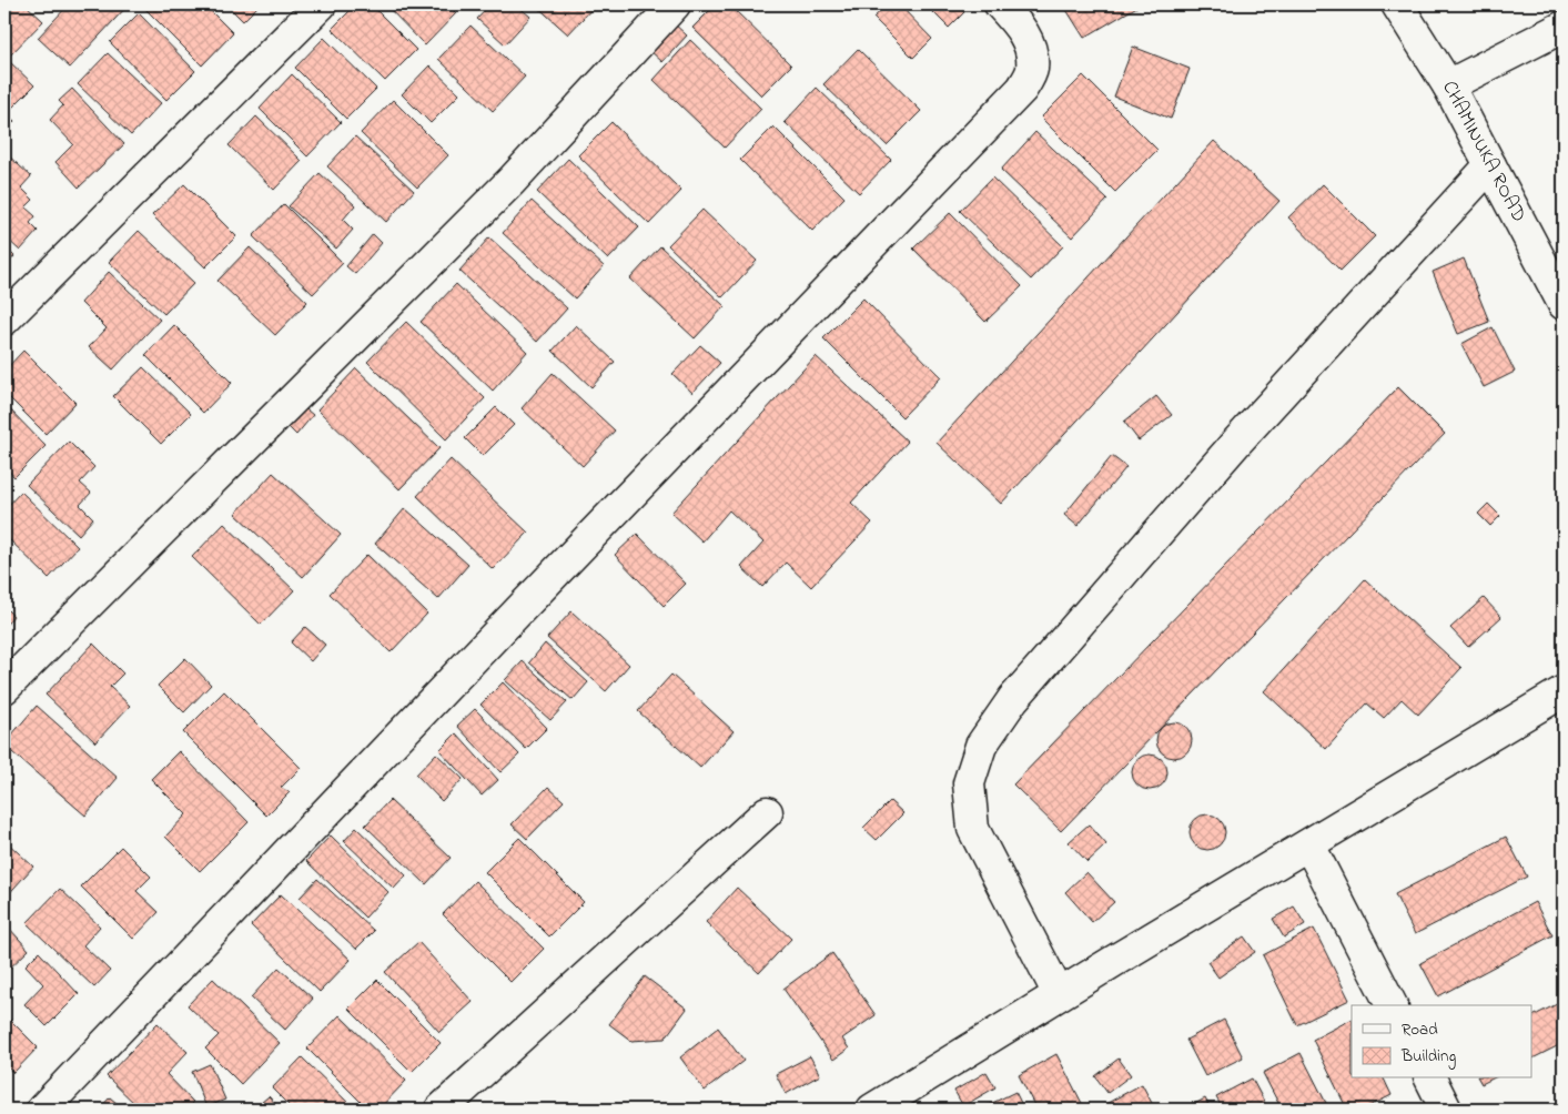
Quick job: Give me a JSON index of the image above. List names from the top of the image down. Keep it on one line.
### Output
{"streets":{"street":["CHAMINUKA ROAD"]},"legend":["Road","Building"]}
